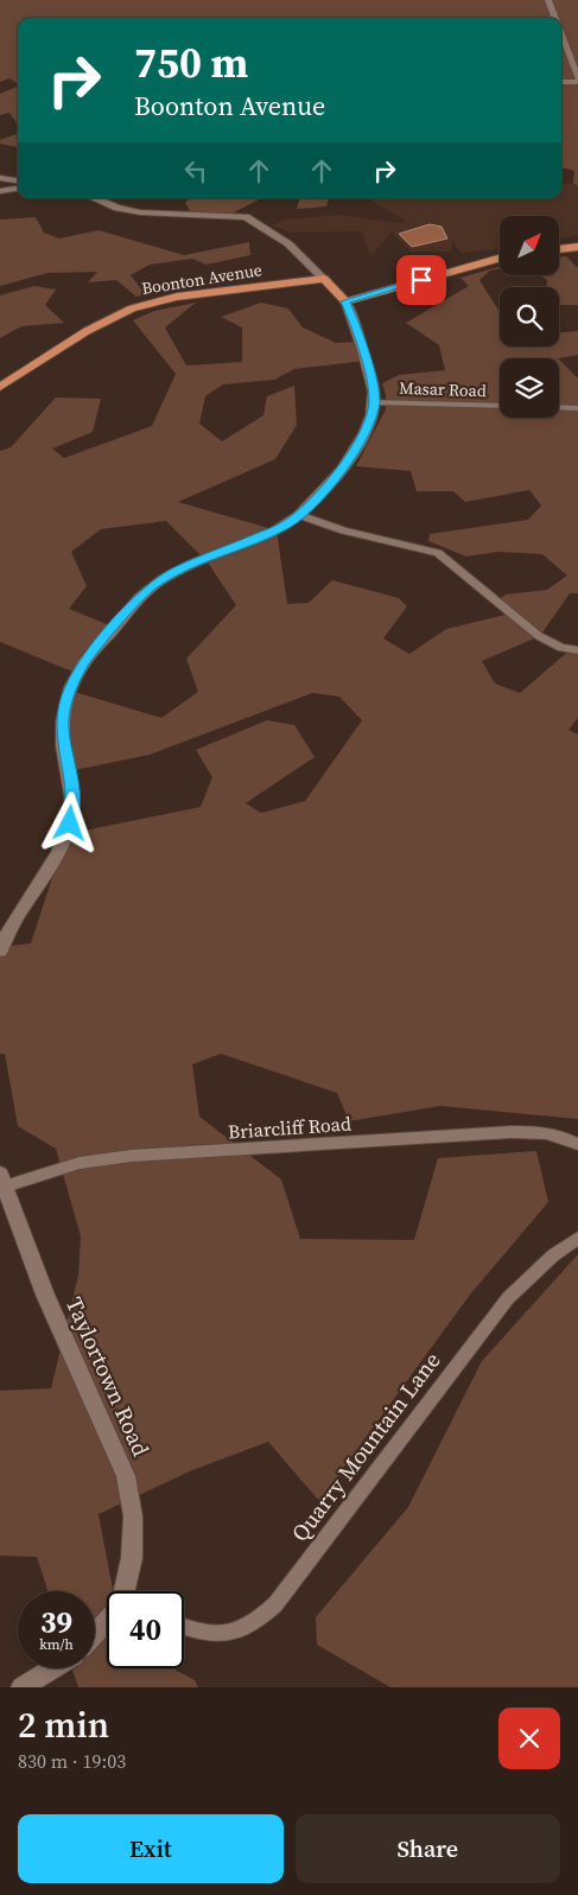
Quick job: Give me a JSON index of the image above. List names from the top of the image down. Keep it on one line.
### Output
{"streets":{"main road":["Boonton Avenue"],"street":["Masar Road","Briarcliff Road","Taylortown Road","Quarry Mountain Lane"]},"crossings":[["Briarcliff Road","Taylortown Road"]],"north":"top right","page":{"turn":["750 m","Boonton Avenue"],"speed":"39 km/h","limit":"40","heading":["2 min","830 m · 19:03"],"buttons":["Exit","Share"]}}
